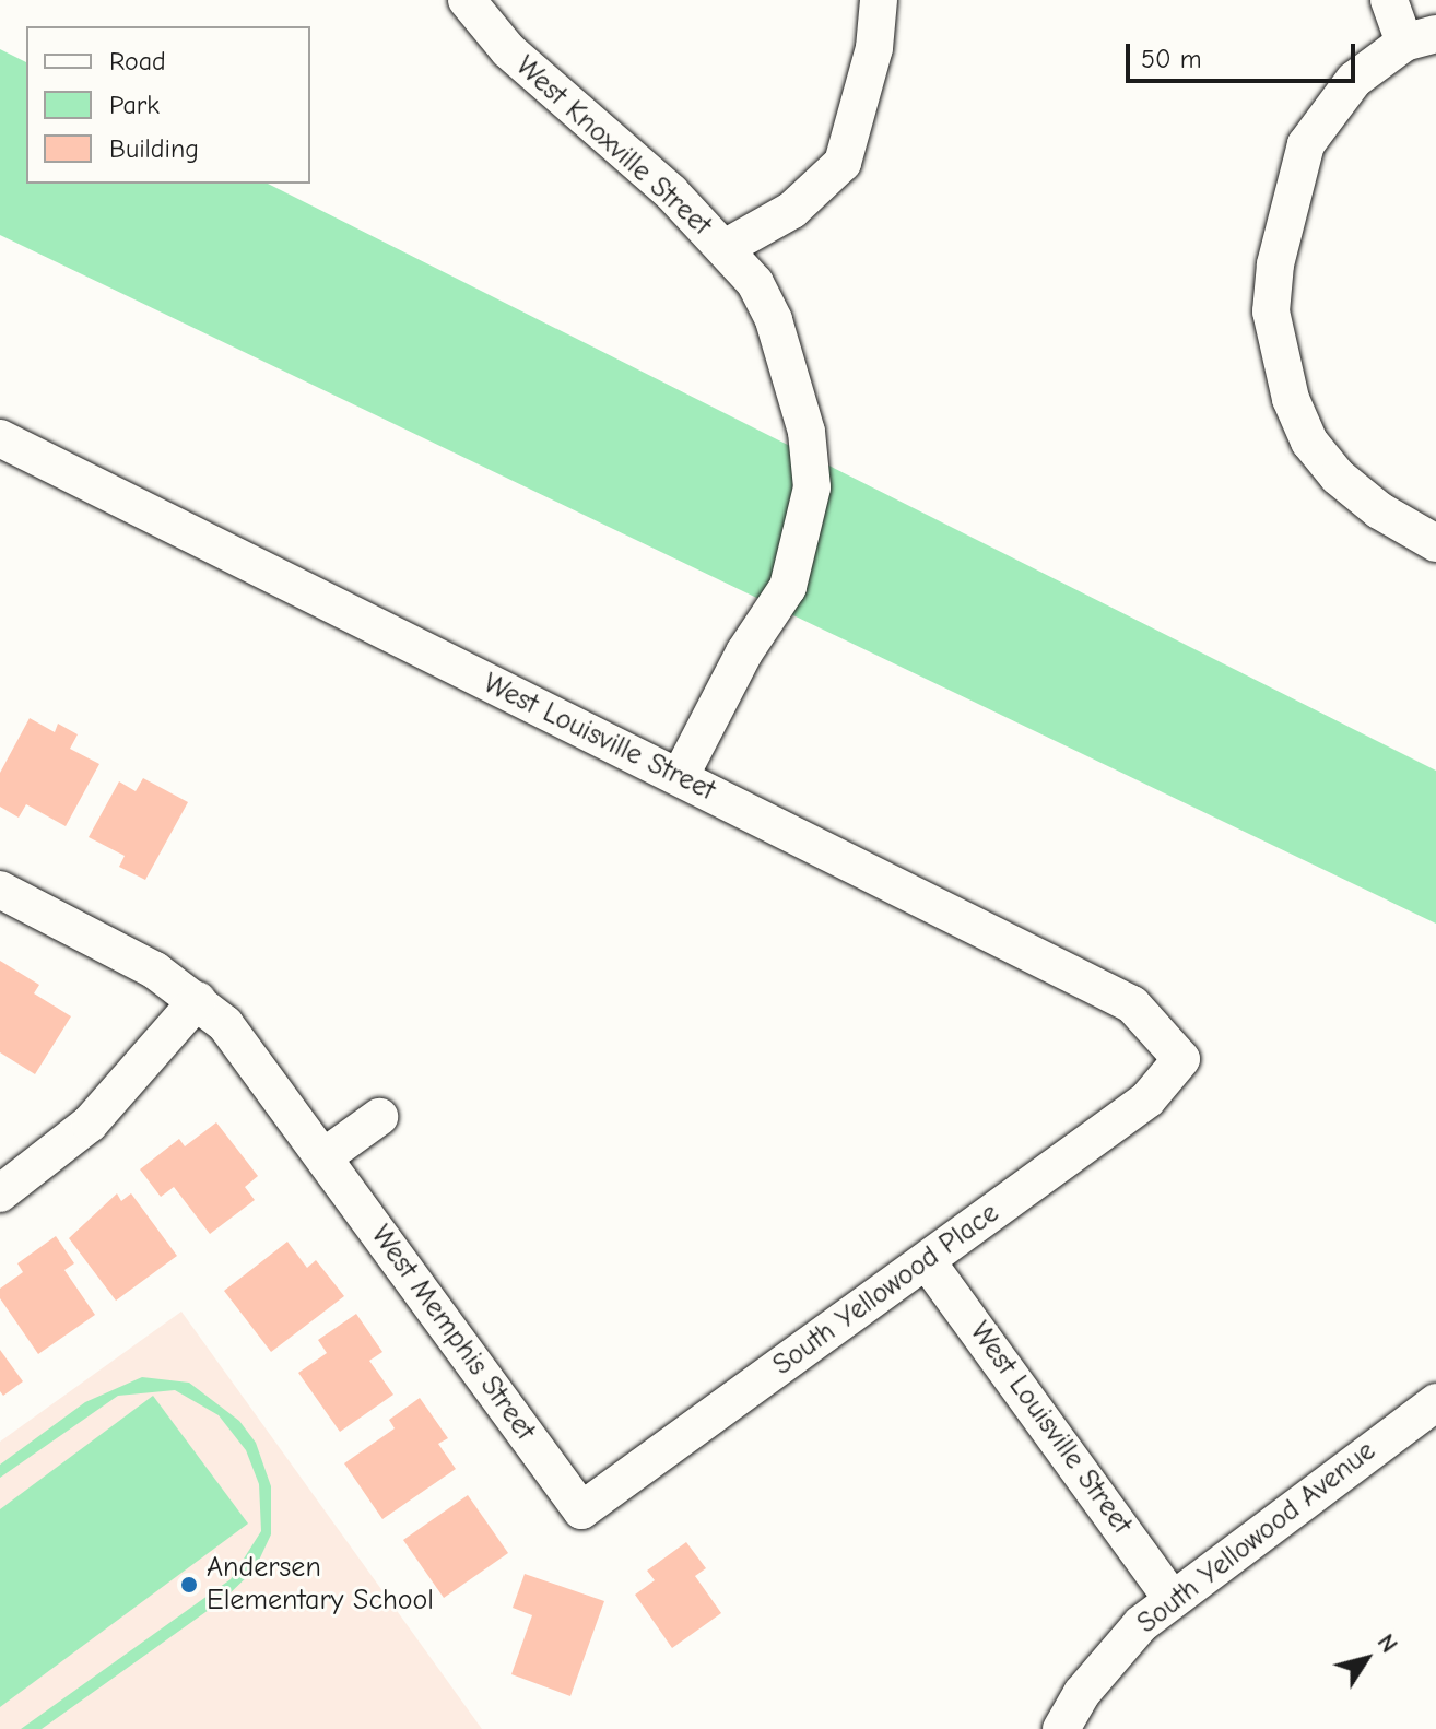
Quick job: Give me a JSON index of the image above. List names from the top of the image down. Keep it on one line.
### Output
{"streets":{"street":["West Knoxville Street","West Louisville Street","South Yellowood Place","West Memphis Street","South Yellowood Avenue"]},"crossings":[["West Knoxville Street","West Louisville Street"],["West Louisville Street","South Yellowood Place"],["West Louisville Street","South Yellowood Avenue"],["South Yellowood Place","West Memphis Street"]],"places":["Andersen Elementary School"],"legend":["Road","Park","Building"],"scale_bar":"50 m","north":"top right"}
